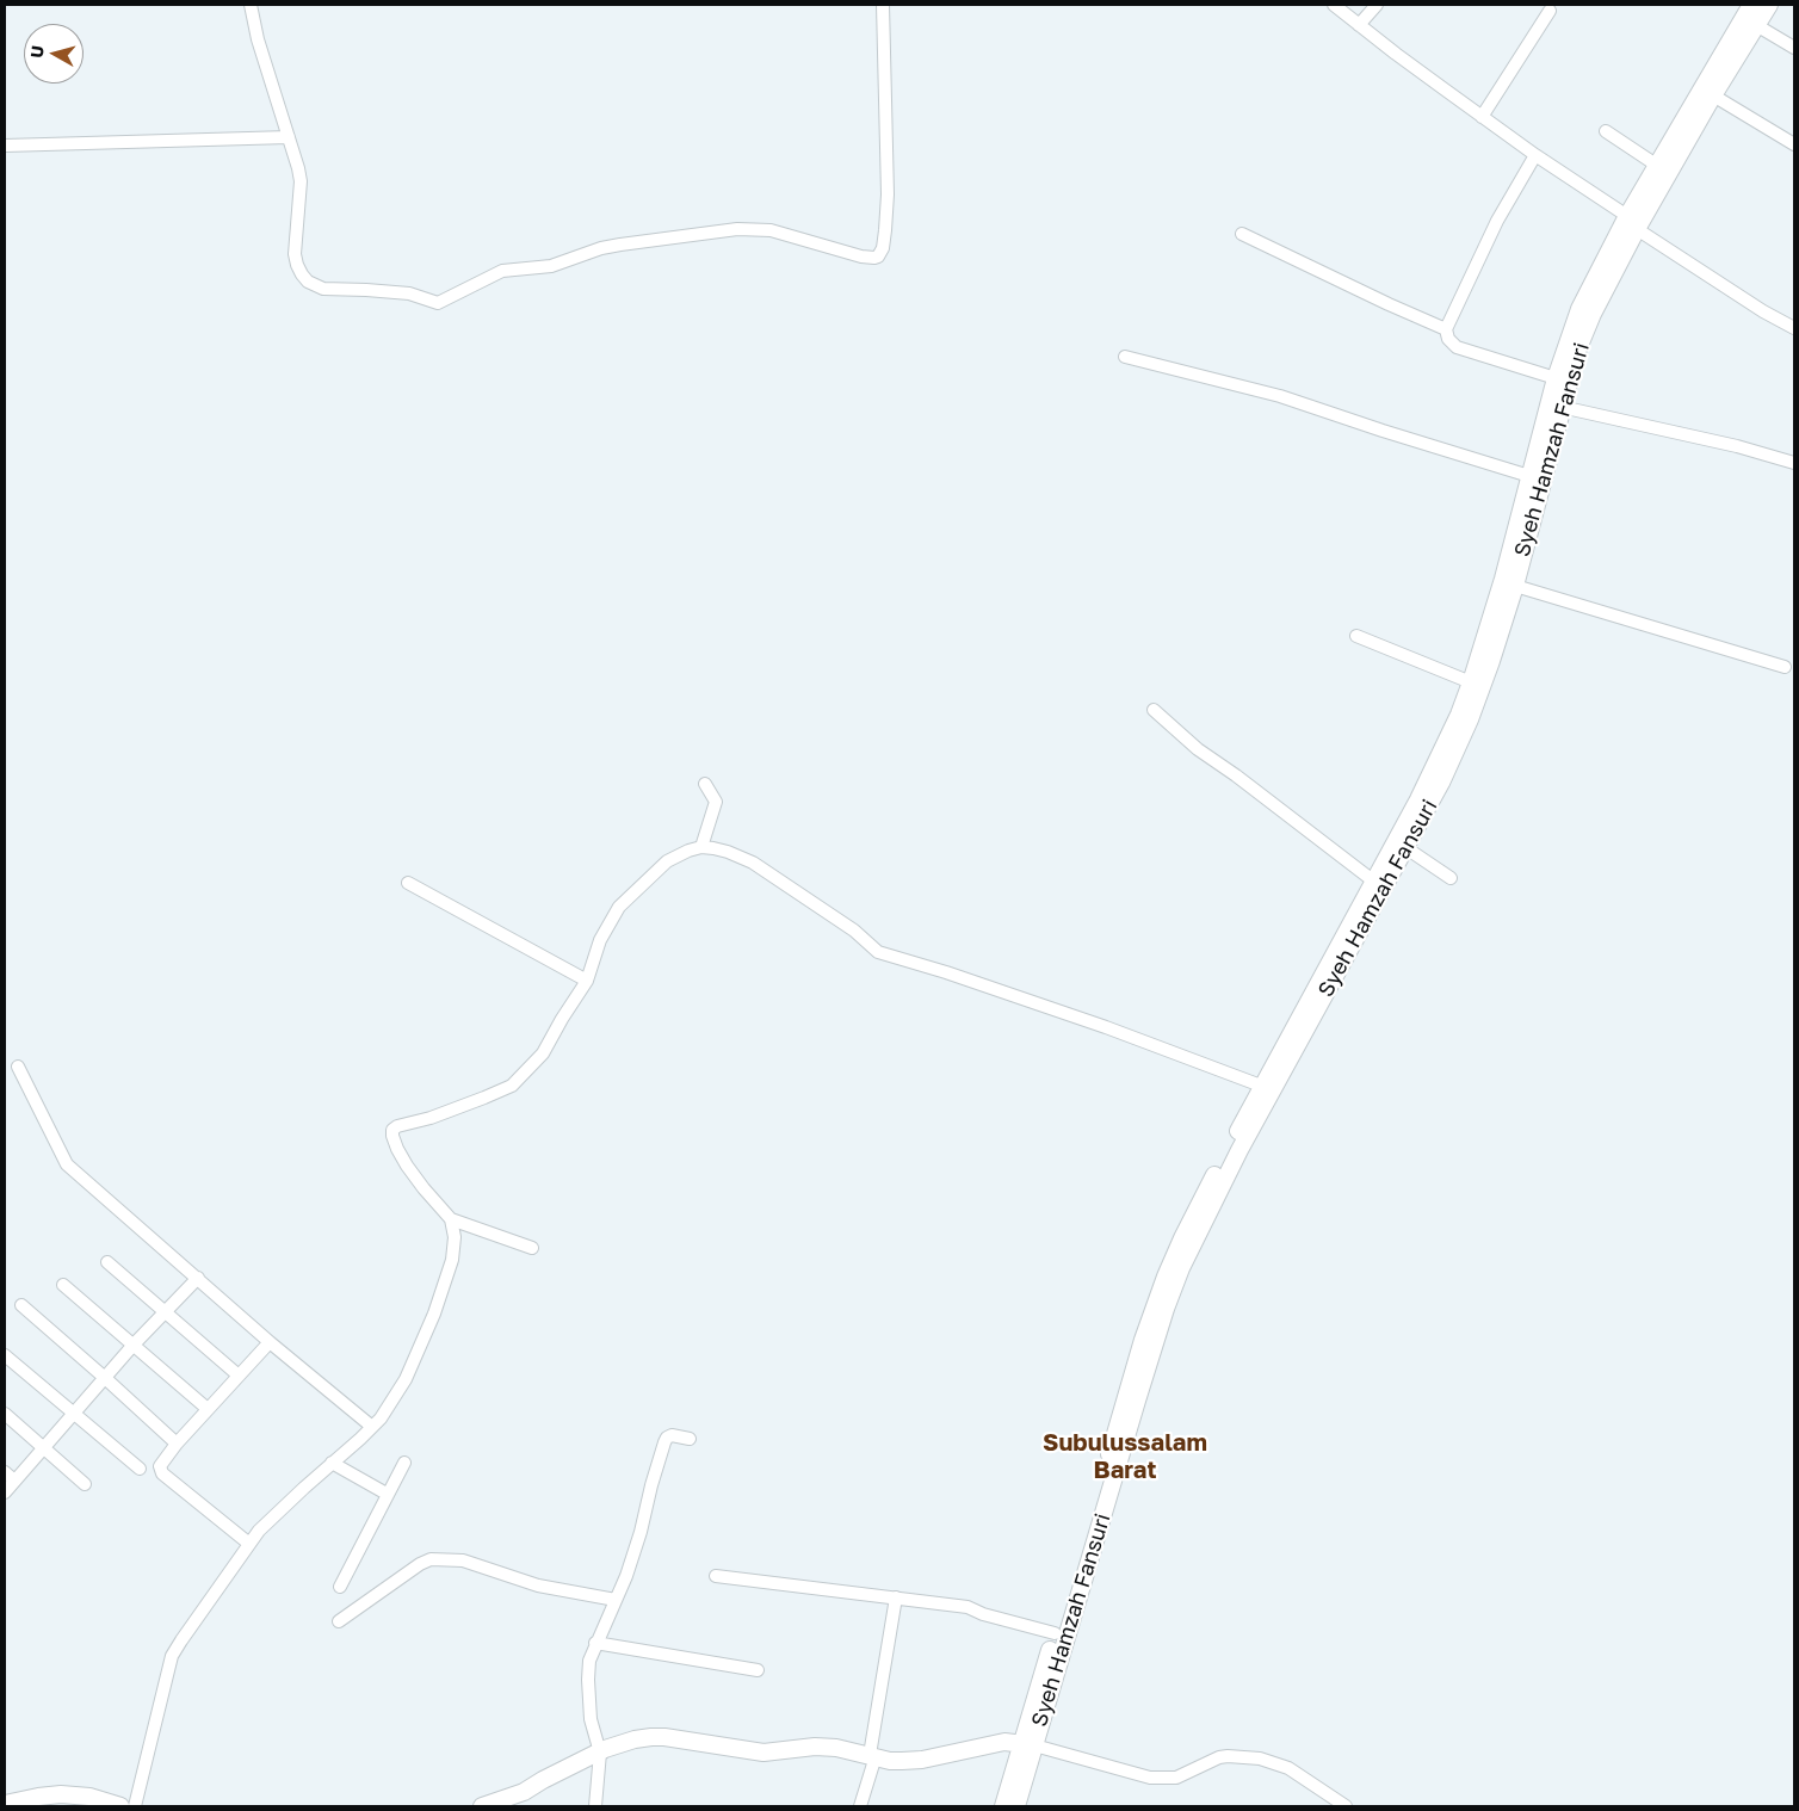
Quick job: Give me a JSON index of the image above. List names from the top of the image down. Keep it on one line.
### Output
{"streets":{"main road":["Syeh Hamzah Fansuri"]},"districts":["Subulussalam Barat"],"north":"left"}
